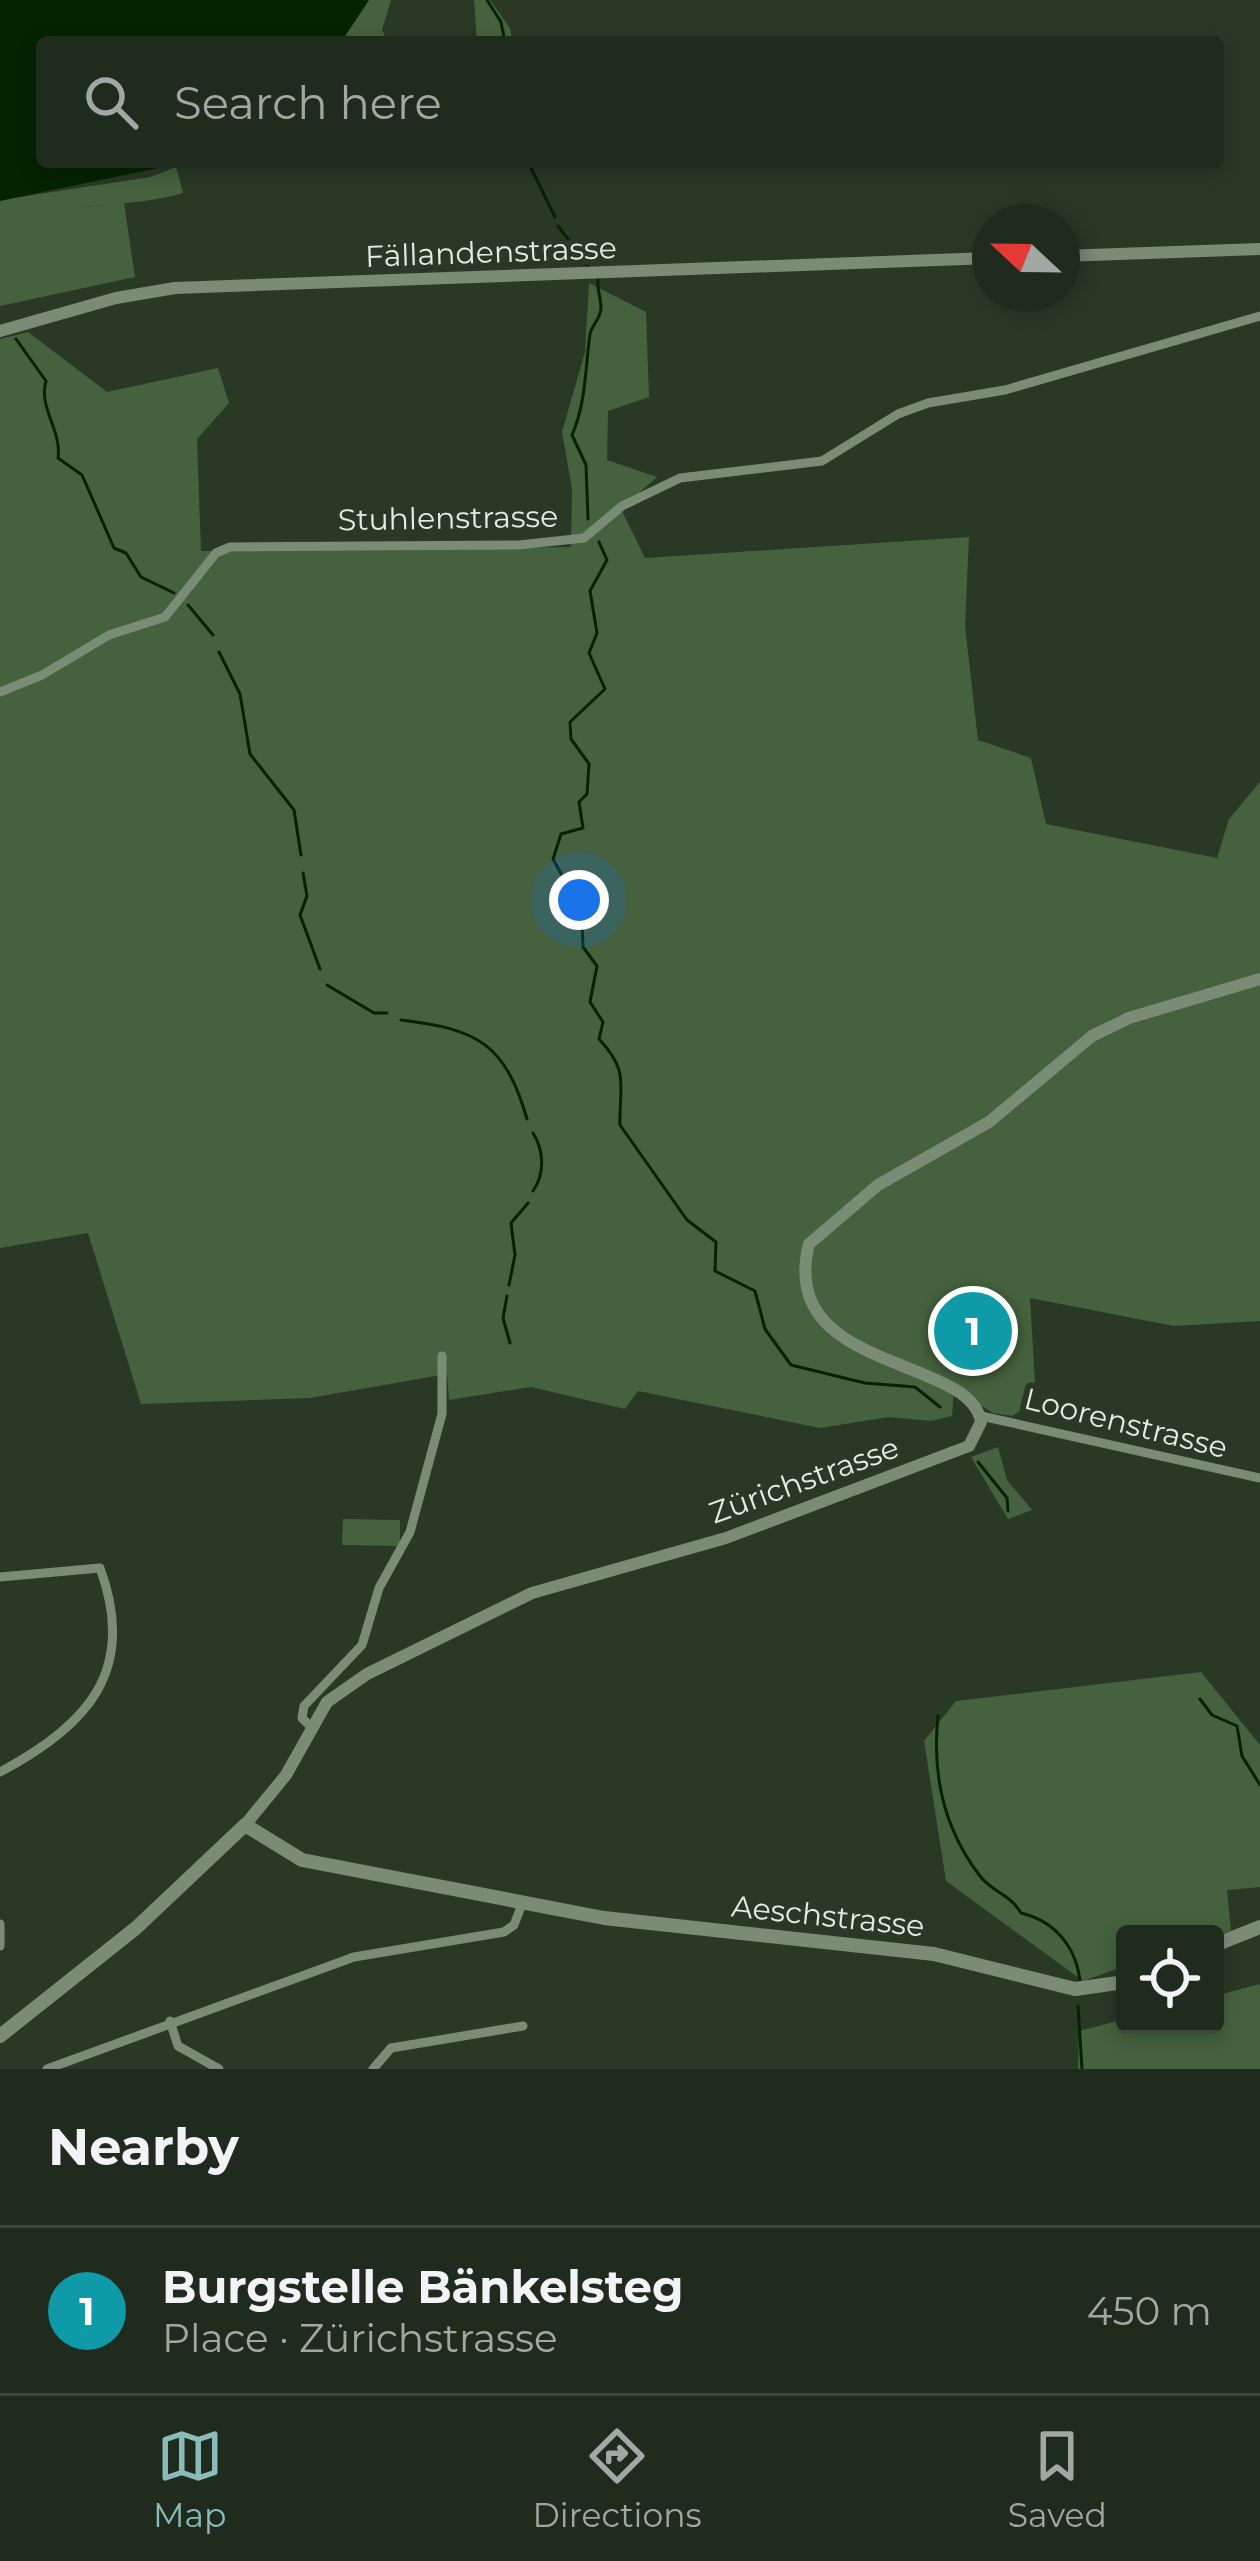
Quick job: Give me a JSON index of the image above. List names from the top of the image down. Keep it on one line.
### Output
{"streets":{"main road":["Zürichstrasse","Aeschstrasse"],"street":["Fällandenstrasse","Stuhlenstrasse","Loorenstrasse"]},"crossings":[["Loorenstrasse","Zürichstrasse"],["Zürichstrasse","Aeschstrasse"]],"north":"left","page":{"search":"Search here","pins":"1","heading":"Nearby","list":[{"mark":"1","name":"Burgstelle Bänkelsteg","note":"Place · Zürichstrasse","value":"450 m"}],"nav":["Map","Directions","Saved"]}}
